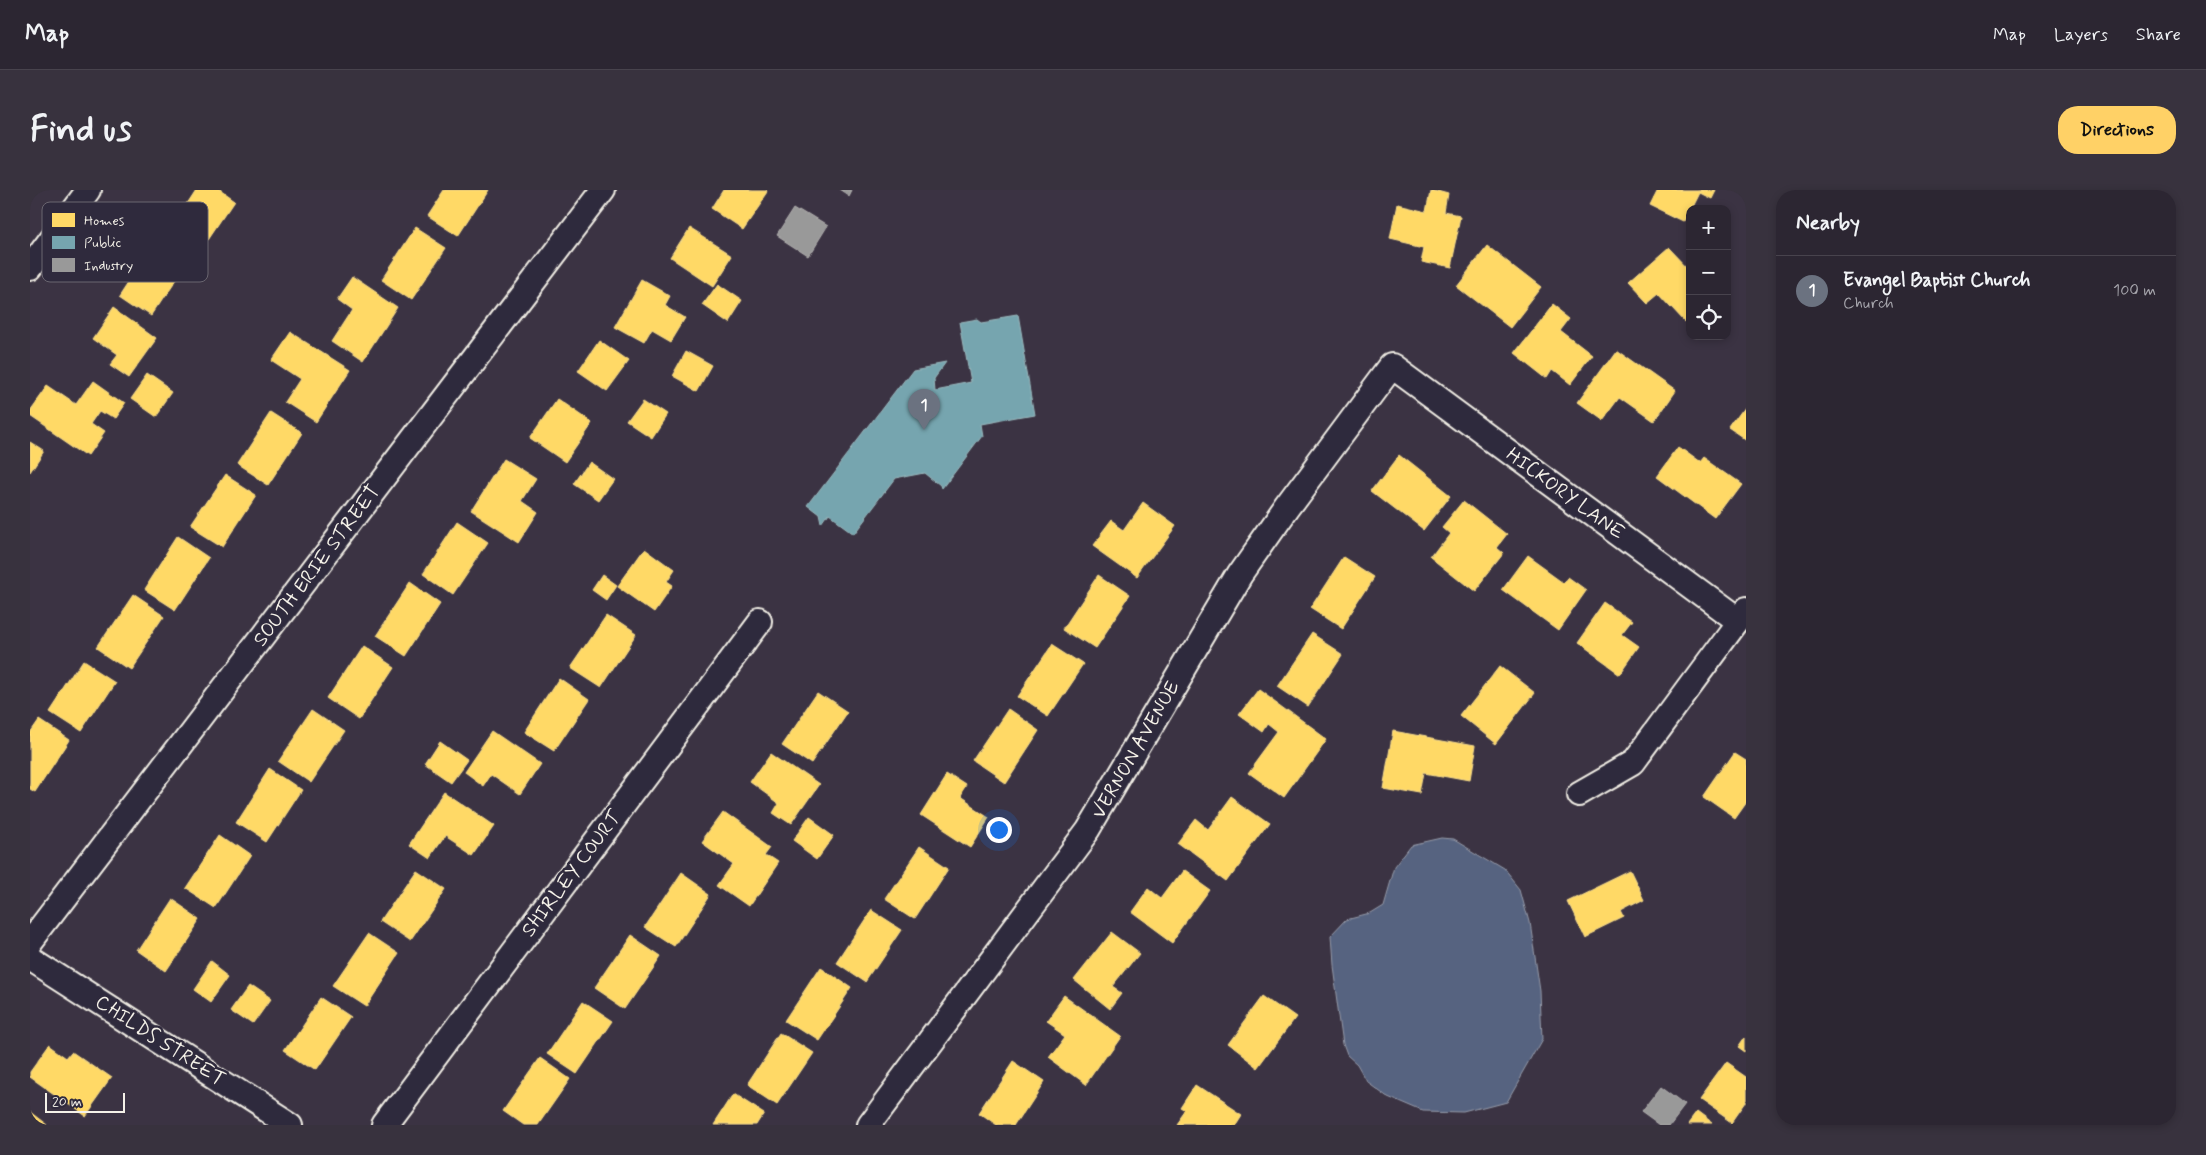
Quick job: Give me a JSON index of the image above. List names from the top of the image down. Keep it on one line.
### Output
{"streets":{"street":["HICKORY LANE","SOUTH ERIE STREET","VERNON AVENUE","SHIRLEY COURT","CHILDS STREET"]},"crossings":[["HICKORY LANE","VERNON AVENUE"]],"legend":["Homes","Public","Industry"],"scale_bar":"20 m","page":{"header":"Map","nav":["Map","Layers","Share"],"buttons":"Directions","title":"Find us","heading":"Nearby","map_buttons":["+","−"],"list":[{"mark":"1","name":"Evangel Baptist Church","note":"Church","value":"100 m"}],"pins":"1","scale":"20 m"}}
